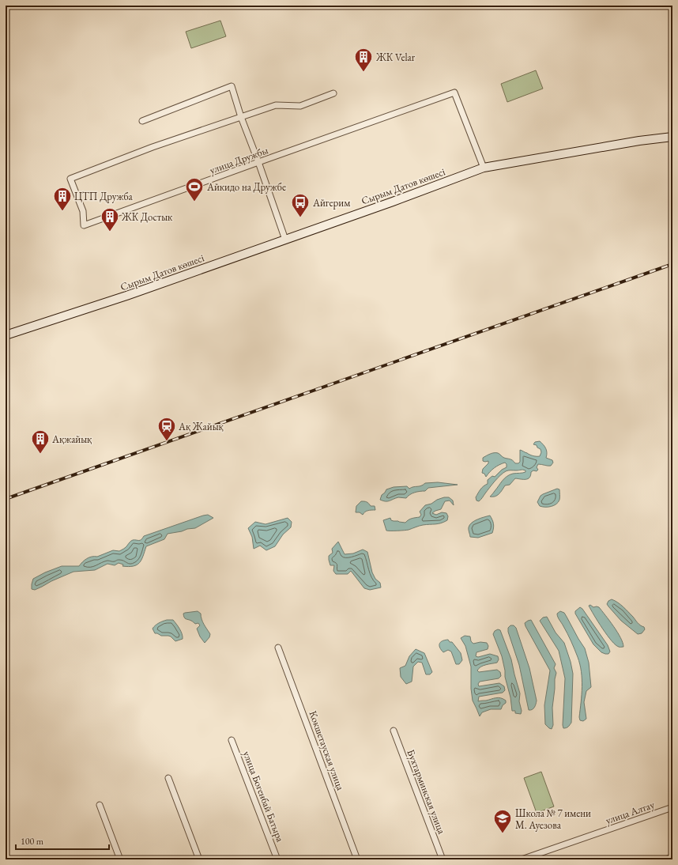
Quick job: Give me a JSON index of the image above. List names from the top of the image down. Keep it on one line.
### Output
{"streets":{"main road":["Сырым Датов көшесі"],"street":["улица Дружбы","Кокшетауская улица","Бухтарминская улица","улица Богенбай Батыра","улица Алтау"]},"crossings":[["улица Дружбы","Сырым Датов көшесі"]],"places":{"building":["ЖК Velar","ЦТП Дружба","ЖК Достык","Ақжайық"],"sports":["Айкидо на Дружбе"],"bus stop":["Айгерим"],"station":["Ақ Жайық"],"school or university":["Школа № 7 имени М. Ауезова"]},"scale_bar":"100 m"}
